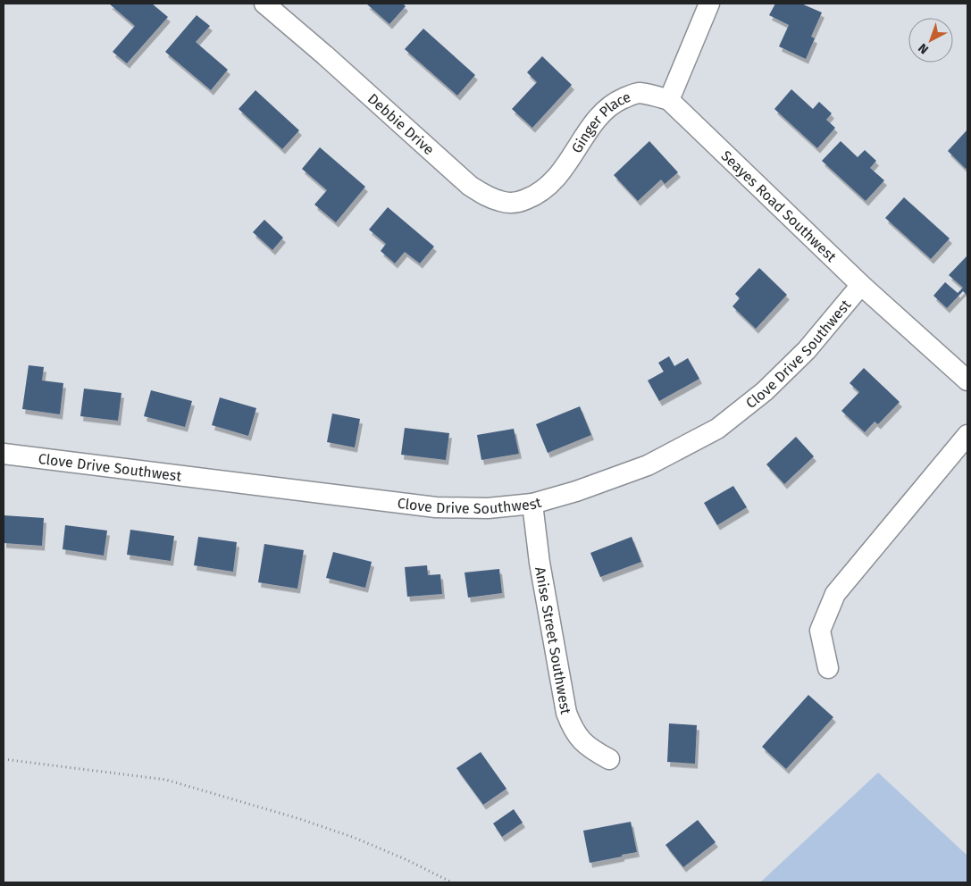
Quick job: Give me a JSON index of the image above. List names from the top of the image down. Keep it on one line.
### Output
{"streets":{"street":["Debbie Drive","Ginger Place","Seayes Road Southwest","Clove Drive Southwest","Anise Street Southwest"]},"crossings":[["Debbie Drive","Ginger Place"],["Ginger Place","Seayes Road Southwest"],["Seayes Road Southwest","Clove Drive Southwest"],["Clove Drive Southwest","Anise Street Southwest"]],"north":"bottom left"}
